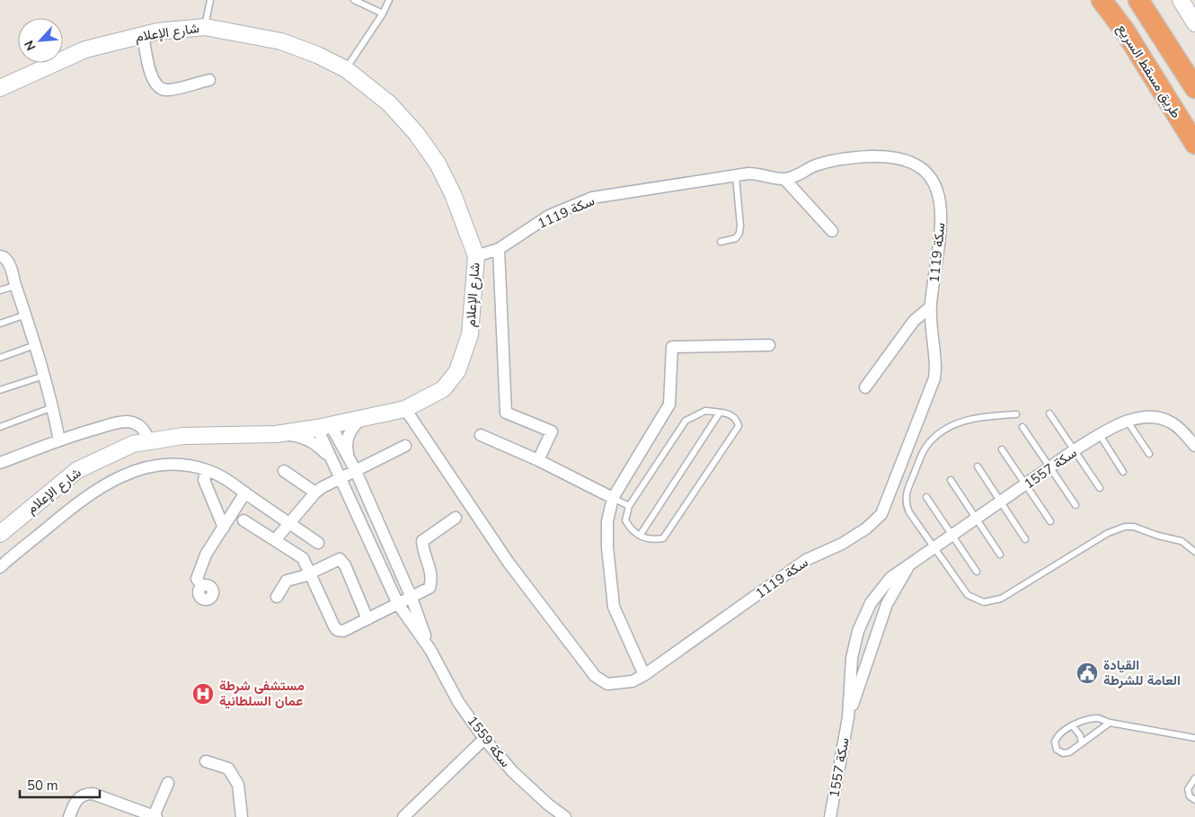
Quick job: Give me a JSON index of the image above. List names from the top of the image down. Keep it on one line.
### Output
{"streets":{"highway":["طريق مسقط السريع"],"main road":["شارع الإعلام"],"street":["سكة 1119","سكة 1557","سكة 1559"]},"crossings":[["شارع الإعلام","سكة 1119"],["شارع الإعلام","سكة 1559"]],"places":{"public building":["القيادة العامة للشرطة"],"hospital":["مستشفى شرطة عمان السلطانية"]},"scale_bar":"50 m","north":"bottom left"}
